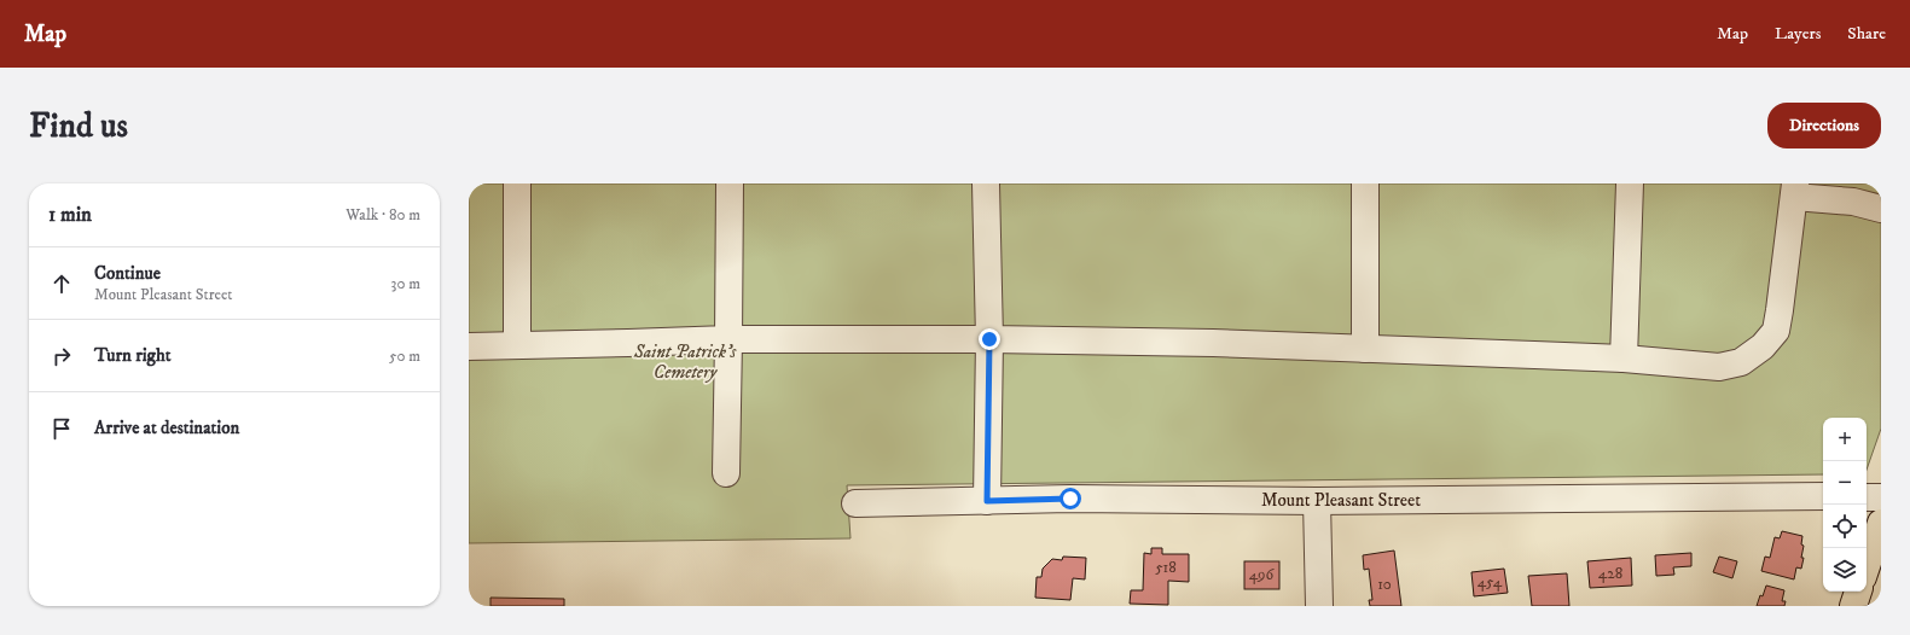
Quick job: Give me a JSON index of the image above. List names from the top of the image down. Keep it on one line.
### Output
{"streets":{"street":["Mount Pleasant Street"]},"parks":["Saint Patrick's Cemetery"],"house_numbers":["518","428","496","454","10"],"page":{"header":"Map","nav":["Map","Layers","Share"],"buttons":"Directions","title":"Find us","heading":["1 min","Walk · 80 m"],"list":[["Continue","Mount Pleasant Street","30 m"],["Turn right","50 m"],"Arrive at destination"],"map_buttons":["+","−"]}}
